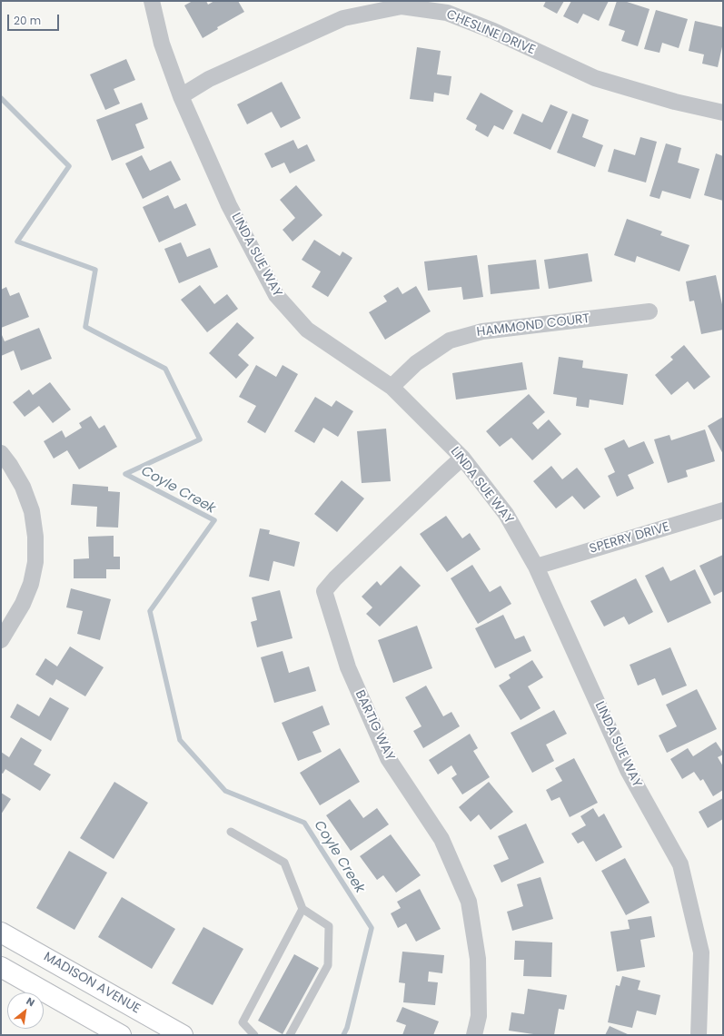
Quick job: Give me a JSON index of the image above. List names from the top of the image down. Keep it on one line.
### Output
{"streets":{"main road":["MADISON AVENUE"],"street":["CHESLINE DRIVE","LINDA SUE WAY","HAMMOND COURT","SPERRY DRIVE","BARTIG WAY"]},"crossings":[["CHESLINE DRIVE","LINDA SUE WAY"],["LINDA SUE WAY","HAMMOND COURT"],["LINDA SUE WAY","SPERRY DRIVE"],["LINDA SUE WAY","BARTIG WAY"]],"water":["Coyle Creek"],"scale_bar":"20 m","north":"top right"}
